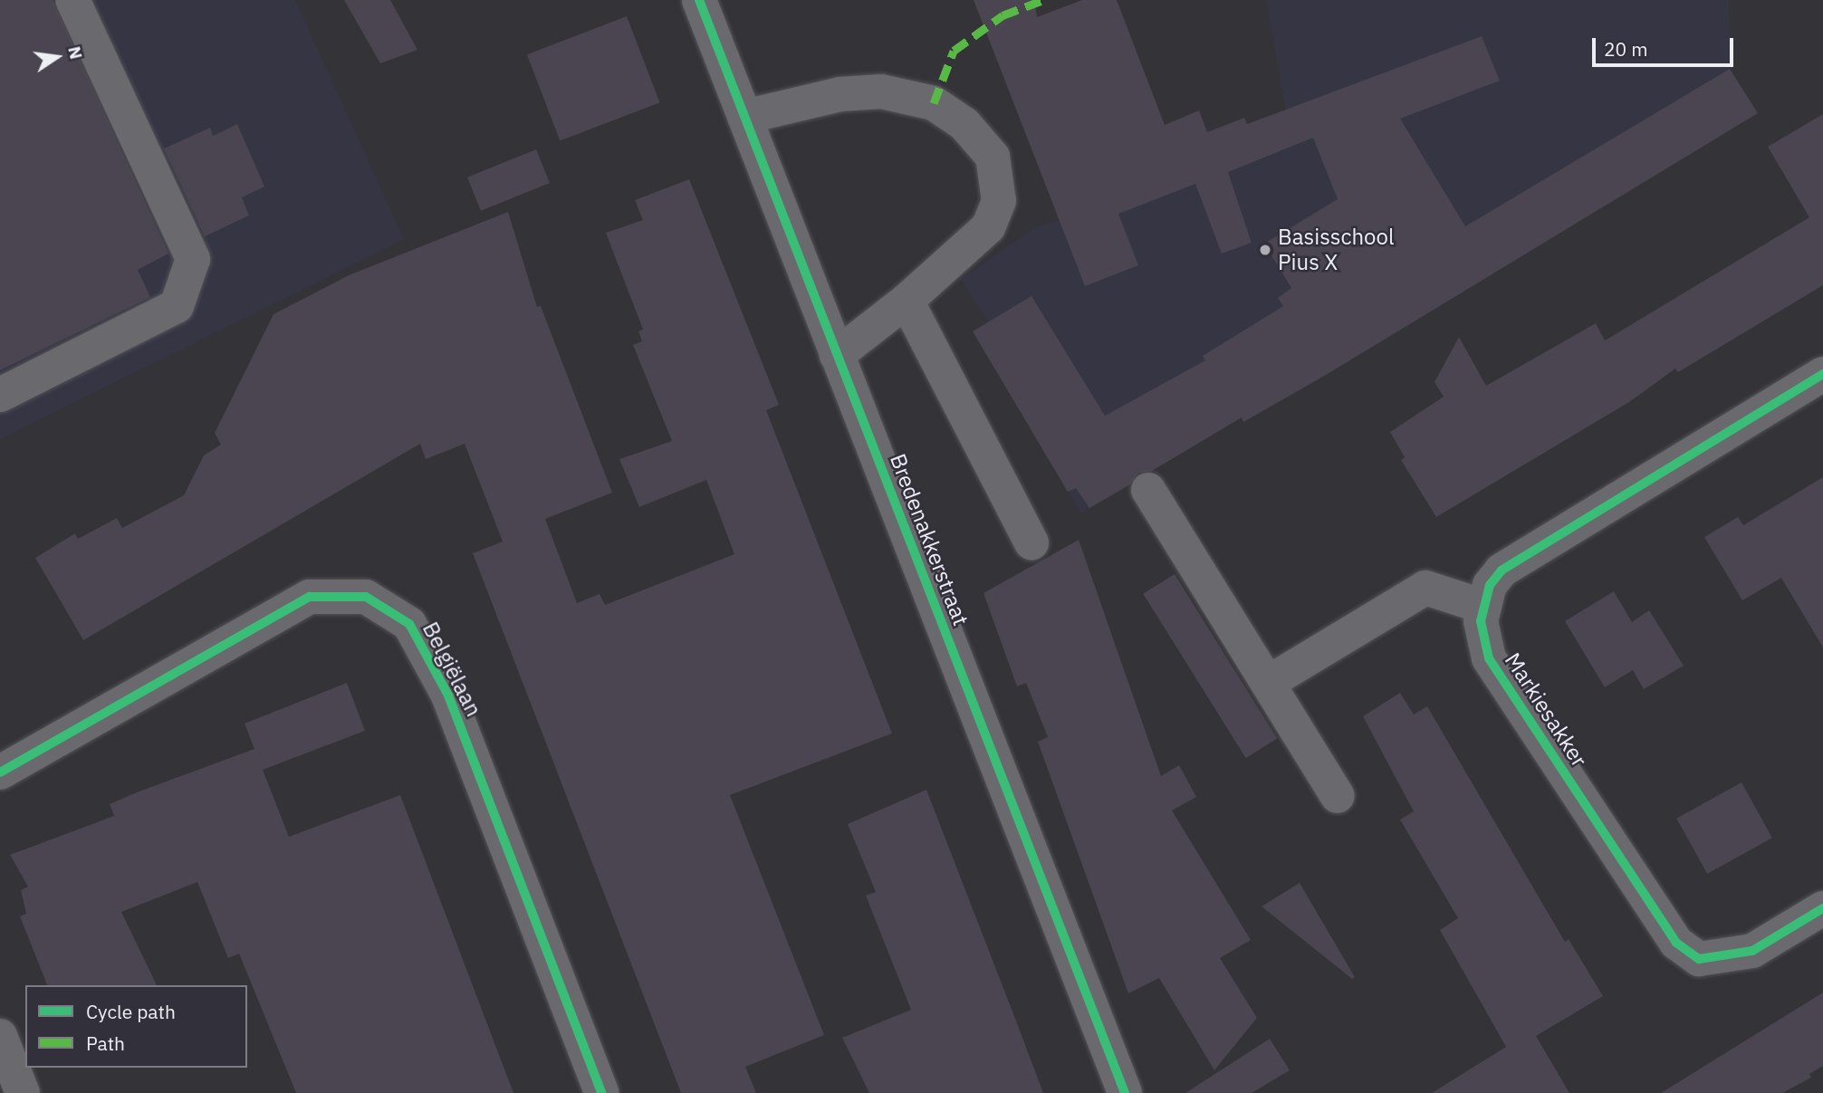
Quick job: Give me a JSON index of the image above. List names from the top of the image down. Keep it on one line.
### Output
{"streets":{"street":["Bredenakkerstraat","Belgiëlaan","Markiesakker"]},"places":["Basisschool Pius X"],"legend":["Cycle path","Path"],"scale_bar":"20 m","north":"right"}
